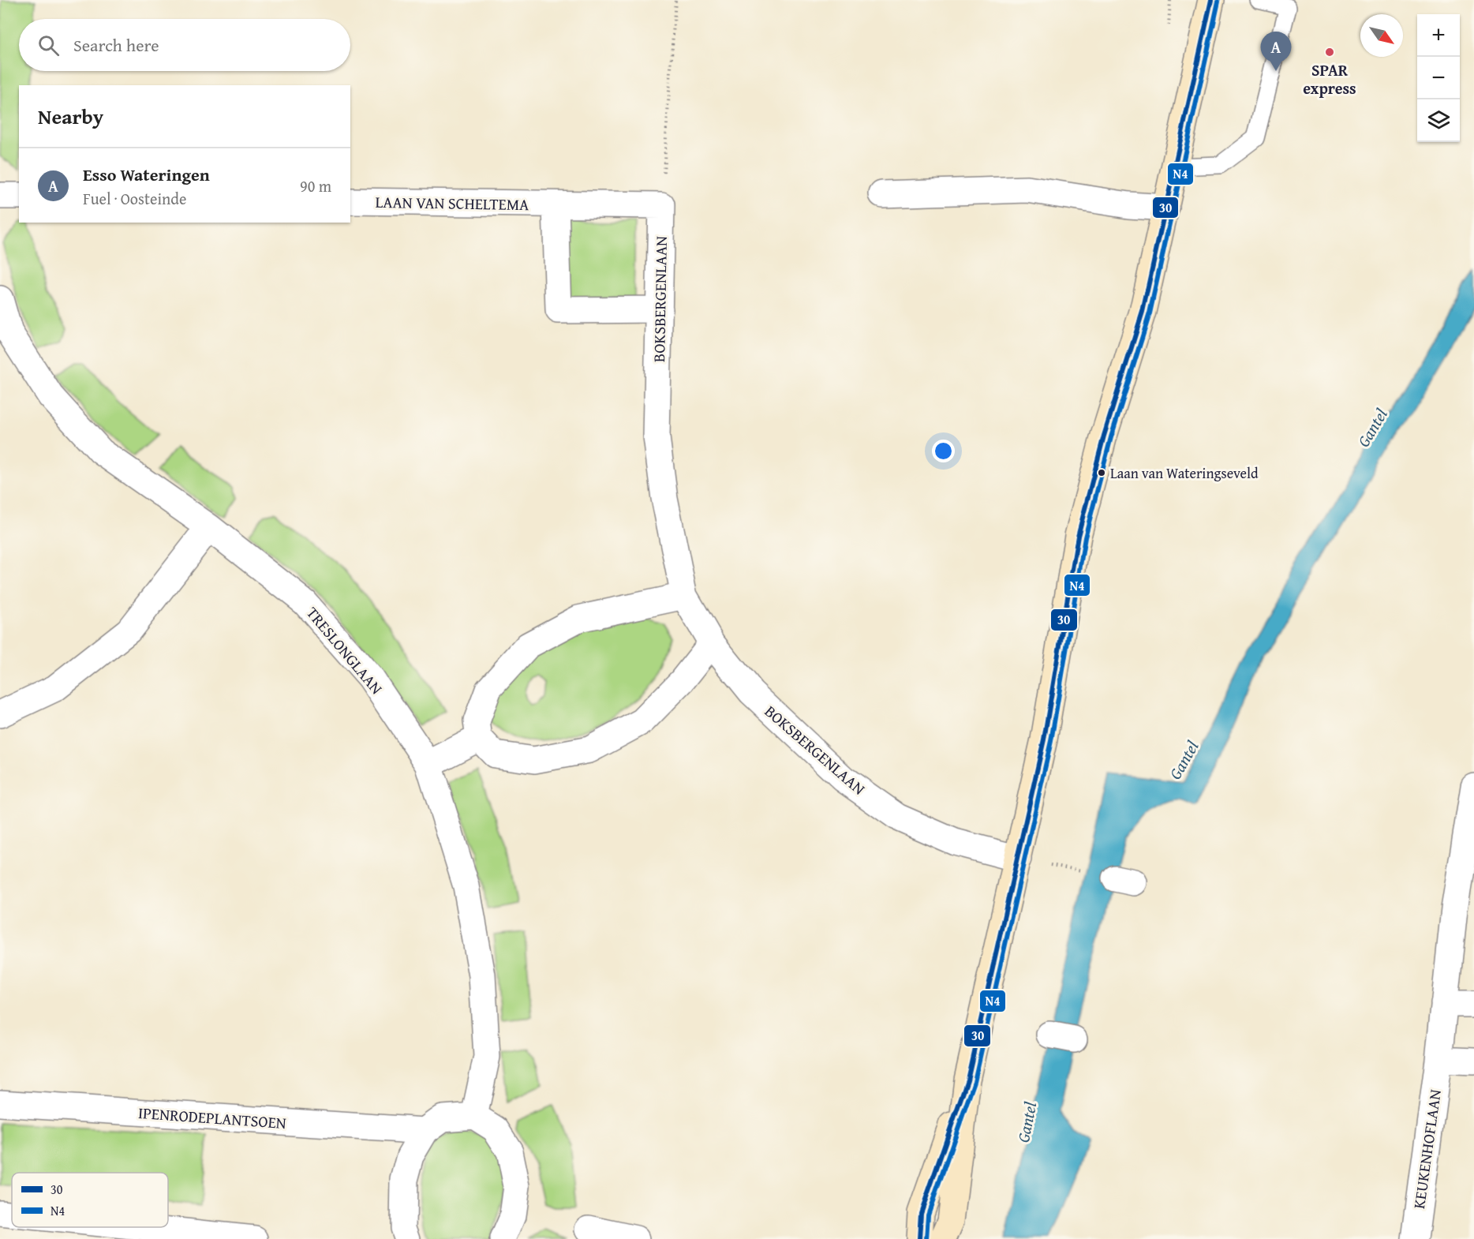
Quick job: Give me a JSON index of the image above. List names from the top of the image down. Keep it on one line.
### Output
{"streets":{"street":["LAAN VAN SCHELTEMA","BOKSBERGENLAAN","TRESLONGLAAN","IPENRODEPLANTSOEN","KEUKENHOFLAAN"]},"crossings":[["LAAN VAN SCHELTEMA","BOKSBERGENLAAN"]],"water":["Gantel"],"places":["SPAR express","Laan van Wateringseveld"],"lines":["transit line 30","transit line N4"],"legend":["30","N4"],"north":"bottom right","page":{"map_buttons":["+","−"],"search":"Search here","pins":"A","heading":"Nearby","list":[{"mark":"A","name":"Esso Wateringen","note":"Fuel · Oosteinde","value":"90 m"}]}}
